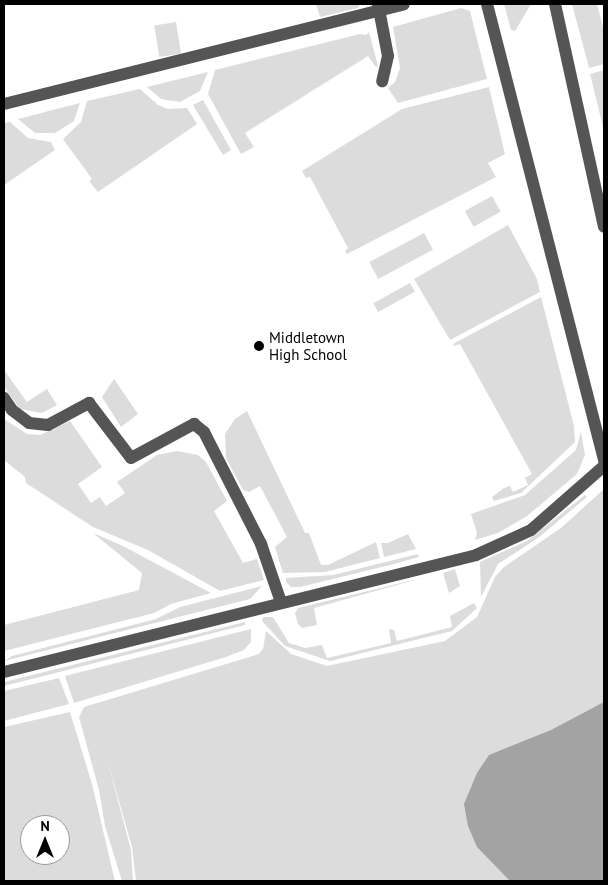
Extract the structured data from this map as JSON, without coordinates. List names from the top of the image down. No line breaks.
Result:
{"places":["Middletown High School"],"north":"top"}
